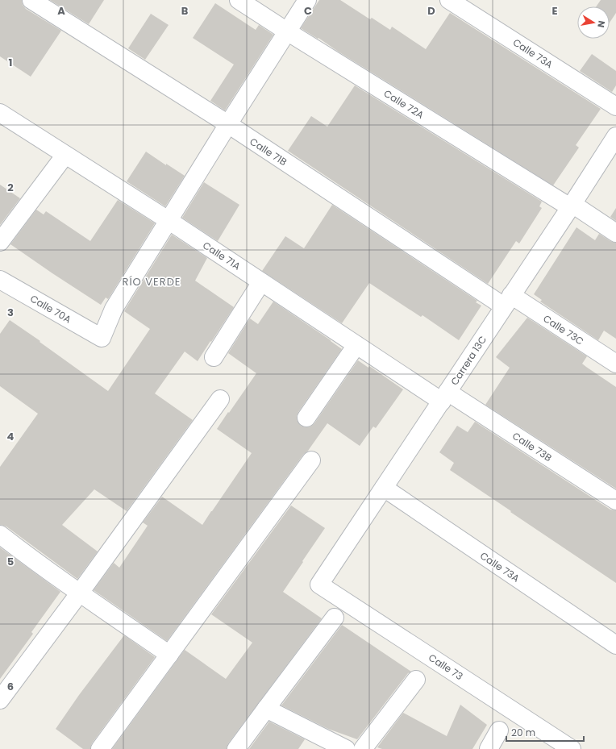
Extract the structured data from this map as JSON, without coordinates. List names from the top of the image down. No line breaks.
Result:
{"streets":{"street":["Calle 73A","Calle 72A","Calle 71B","Calle 71A","Calle 70A","Calle 73C","Carrera 13C","Calle 73B","Calle 73"]},"crossings":[["Calle 73A","Carrera 13C"],["Calle 72A","Carrera 13C"],["Calle 71B","Calle 73C"],["Calle 71B","Carrera 13C"],["Calle 71A","Calle 70A"],["Calle 71A","Carrera 13C"],["Calle 71A","Calle 73B"],["Calle 73C","Carrera 13C"],["Carrera 13C","Calle 73B"],["Carrera 13C","Calle 73"]],"districts":["RÍO VERDE"],"scale_bar":"20 m","north":"right","grid":{"columns":["A","B","C","D","E"],"rows":["1","2","3","4","5","6"]}}
